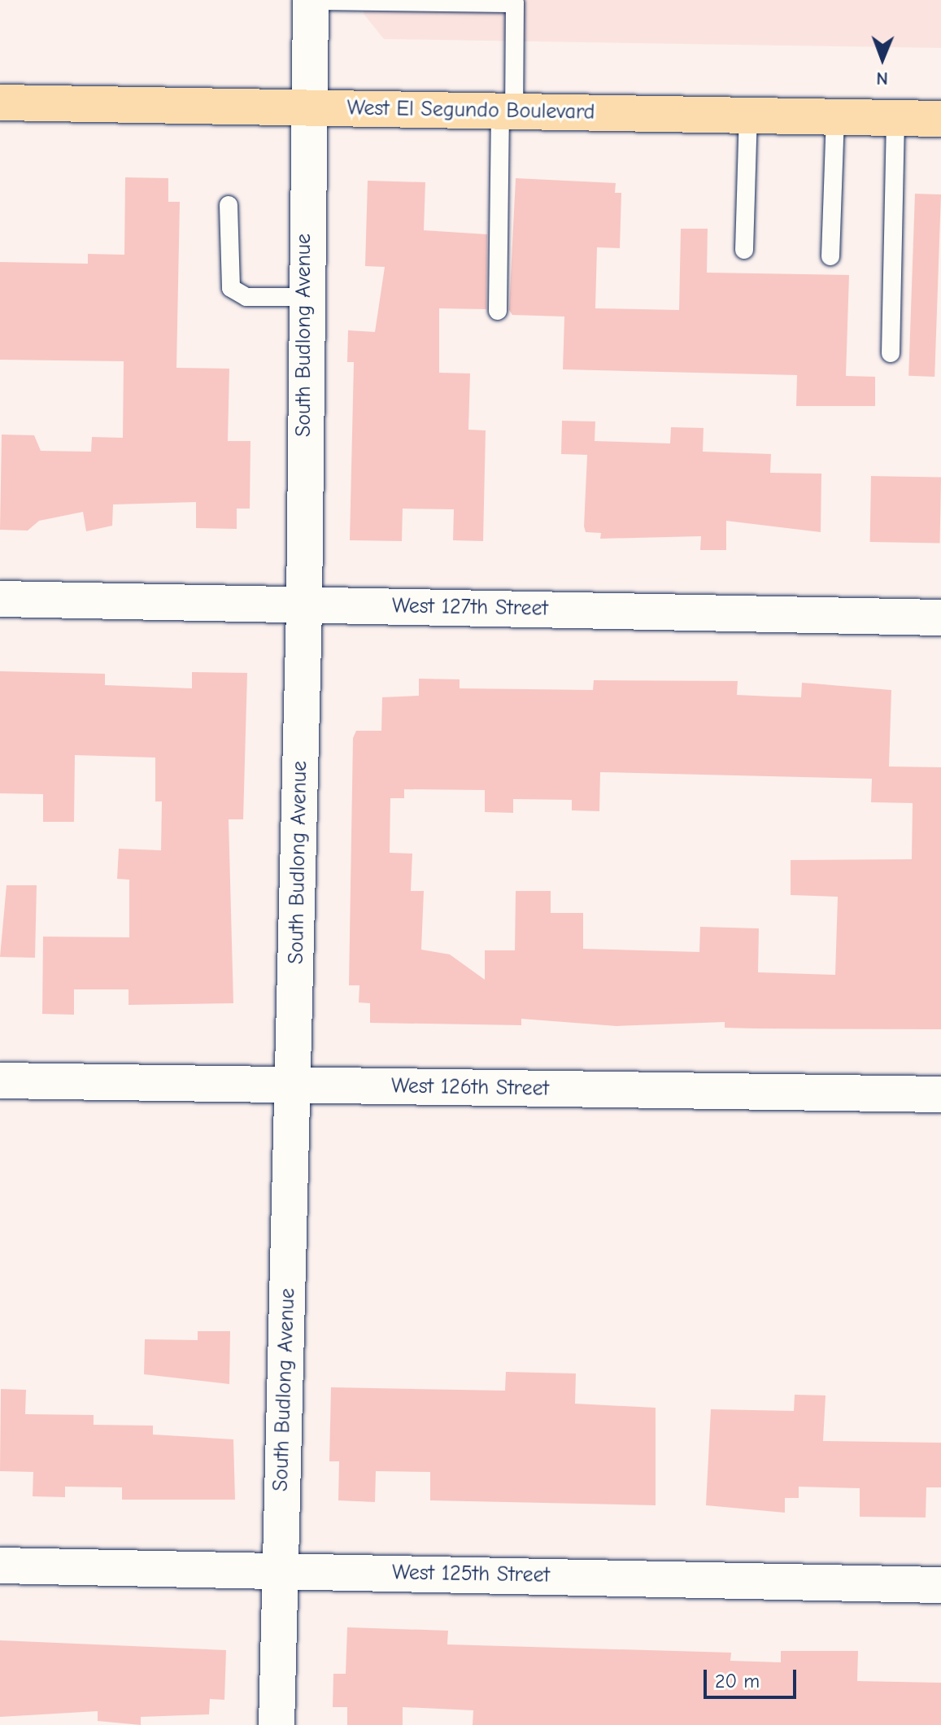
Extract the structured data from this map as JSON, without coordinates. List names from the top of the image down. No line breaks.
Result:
{"streets":{"main road":["West El Segundo Boulevard"],"street":["South Budlong Avenue","West 127th Street","West 126th Street","West 125th Street"]},"crossings":[["West El Segundo Boulevard","South Budlong Avenue"],["South Budlong Avenue","West 127th Street"],["South Budlong Avenue","West 126th Street"],["South Budlong Avenue","West 125th Street"]],"scale_bar":"20 m","north":"bottom"}
